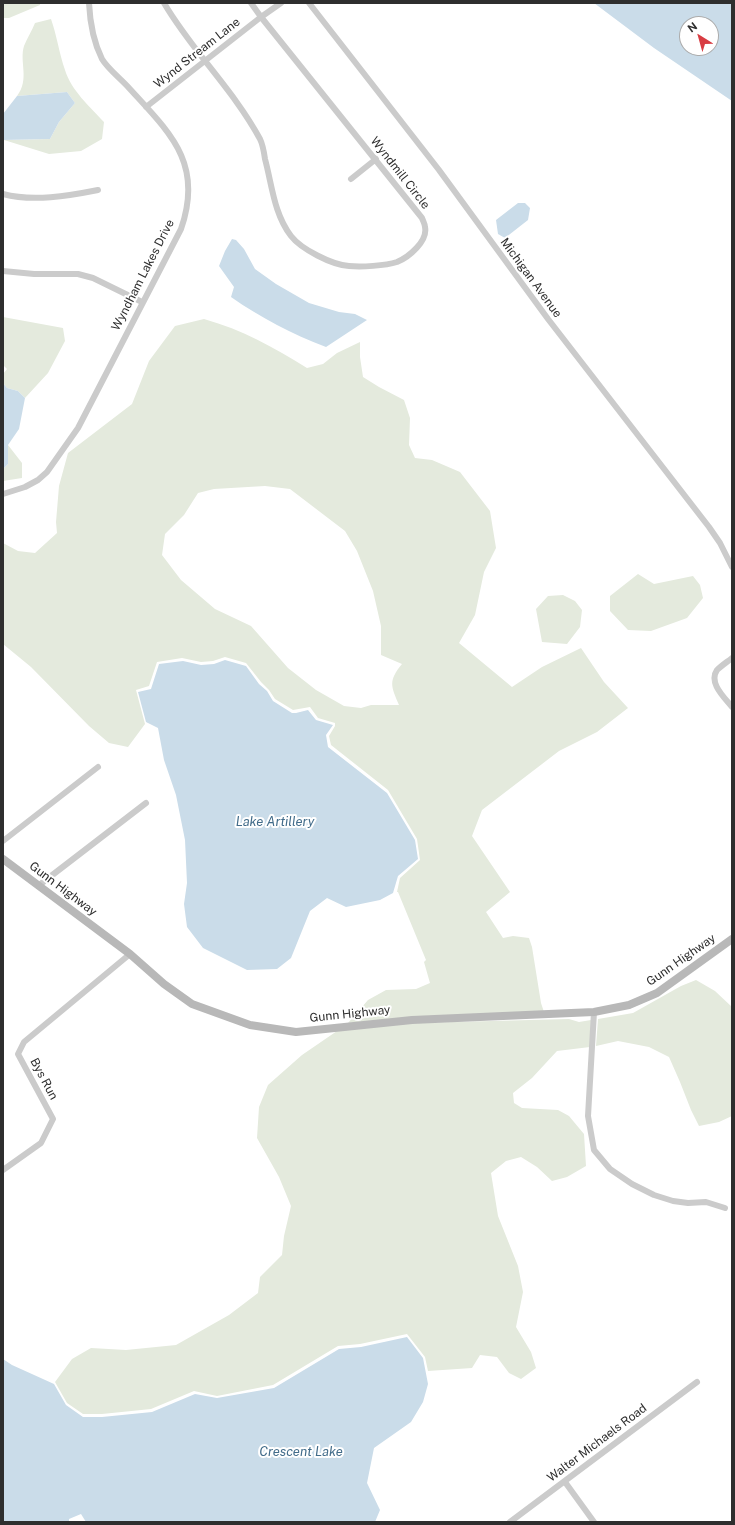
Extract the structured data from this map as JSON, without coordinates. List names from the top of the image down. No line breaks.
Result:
{"streets":{"main road":["Gunn Highway"],"street":["Wynd Stream Lane","Wyndmill Circle","Wyndham Lakes Drive","Michigan Avenue","Bys Run","Walter Michaels Road"]},"crossings":[["Wynd Stream Lane","Wyndmill Circle"],["Wynd Stream Lane","Wyndham Lakes Drive"],["Gunn Highway","Bys Run"]],"water":["Lake Artillery","Crescent Lake"],"north":"top left"}
